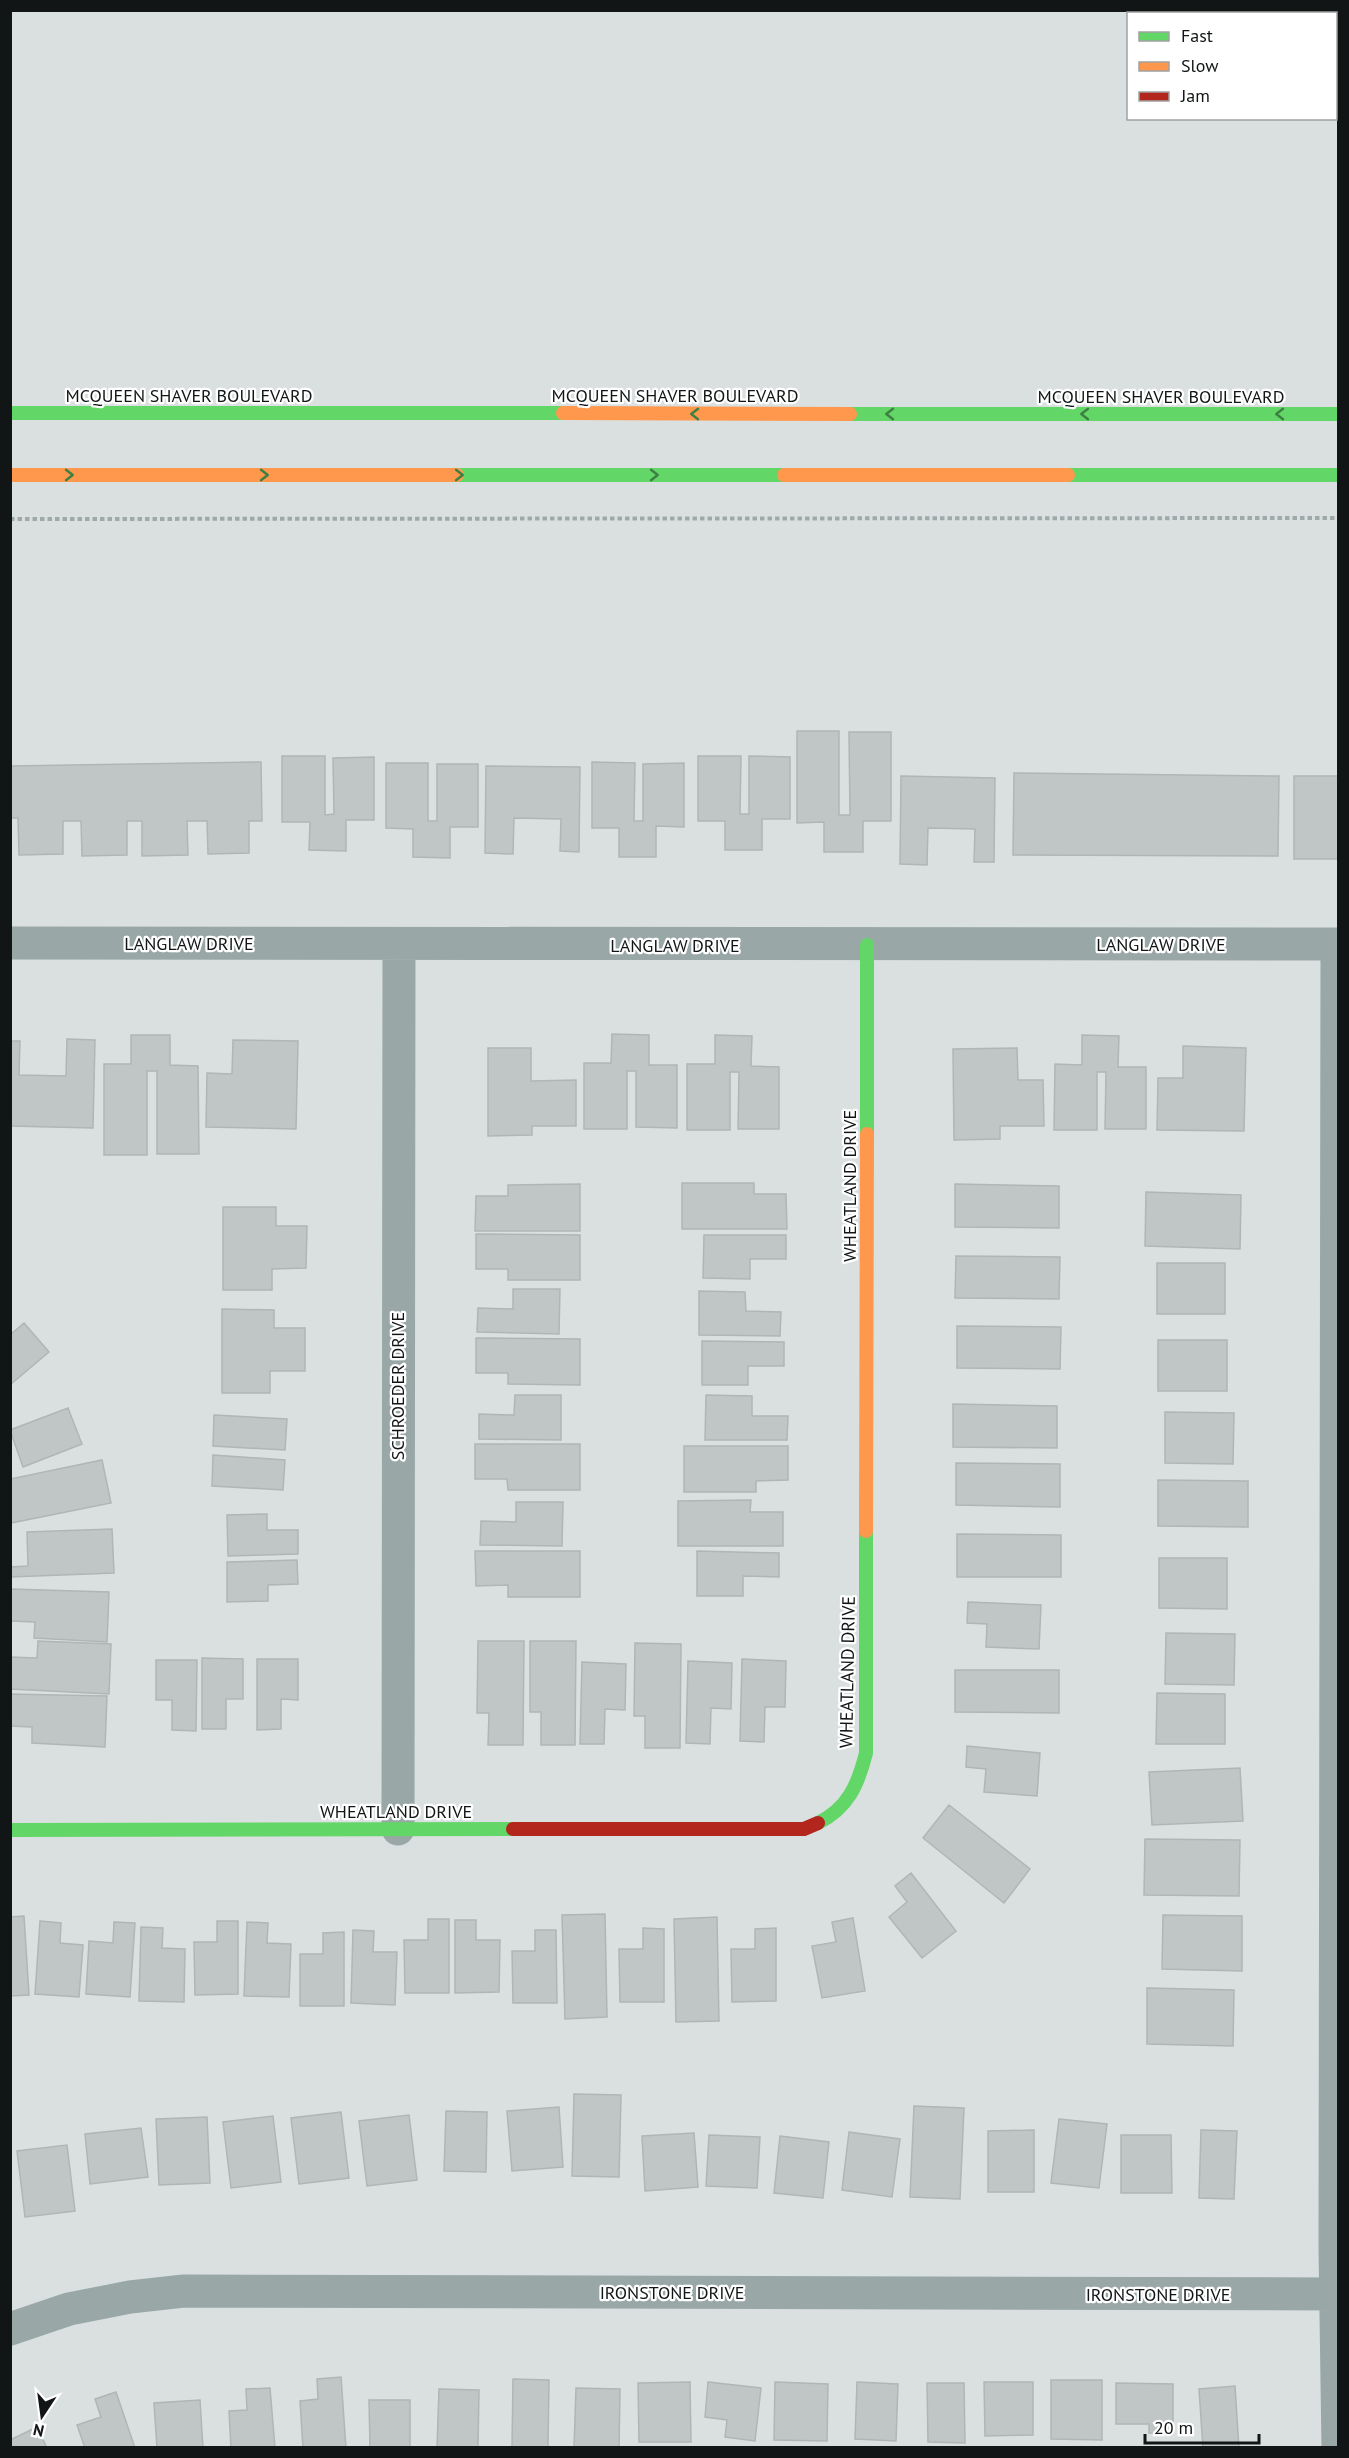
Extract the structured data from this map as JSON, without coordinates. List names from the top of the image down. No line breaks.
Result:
{"streets":{"main road":["MCQUEEN SHAVER BOULEVARD","WHEATLAND DRIVE"],"street":["LANGLAW DRIVE","SCHROEDER DRIVE","IRONSTONE DRIVE"]},"crossings":[["LANGLAW DRIVE","WHEATLAND DRIVE"],["LANGLAW DRIVE","SCHROEDER DRIVE"],["WHEATLAND DRIVE","SCHROEDER DRIVE"]],"legend":["Fast","Slow","Jam"],"scale_bar":"20 m","north":"bottom"}
